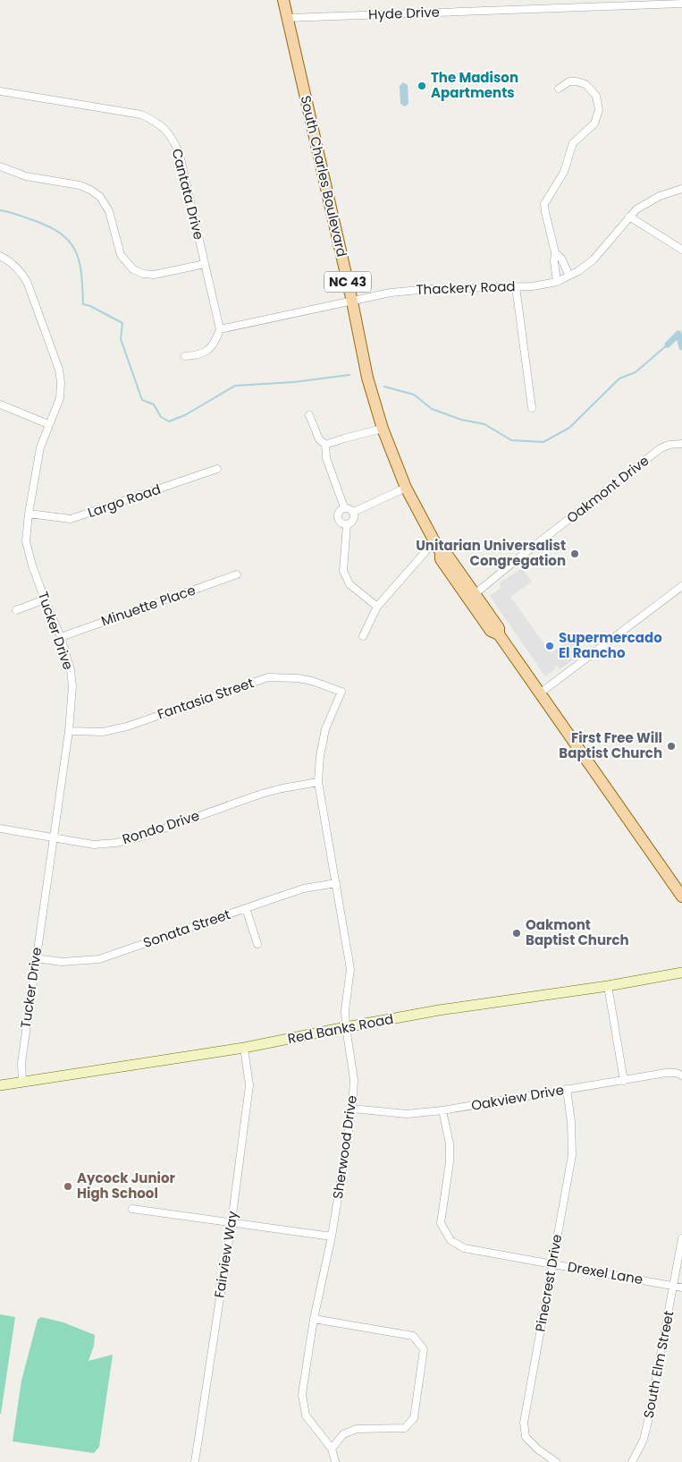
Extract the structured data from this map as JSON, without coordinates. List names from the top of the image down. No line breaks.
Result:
{"streets":{"main road":["South Charles Boulevard","NC 43"],"street":["Hyde Drive","Cantata Drive","Thackery Road","Oakmont Drive","Largo Road","Minuette Place","Tucker Drive","Fantasia Street","Rondo Drive","Sonata Street","Red Banks Road","Oakview Drive","Sherwood Drive","Fairview Way","Drexel Lane","Pinecrest Drive","South Elm Street"]},"crossings":[["Hyde Drive","South Charles Boulevard"],["South Charles Boulevard","Thackery Road"],["South Charles Boulevard","Oakmont Drive"],["Cantata Drive","Thackery Road"],["Largo Road","Tucker Drive"],["Minuette Place","Tucker Drive"],["Tucker Drive","Fantasia Street"],["Tucker Drive","Rondo Drive"],["Tucker Drive","Sonata Street"],["Tucker Drive","Red Banks Road"],["Fantasia Street","Sherwood Drive"],["Rondo Drive","Sherwood Drive"],["Sonata Street","Sherwood Drive"],["Red Banks Road","Sherwood Drive"],["Red Banks Road","Fairview Way"],["Oakview Drive","Sherwood Drive"],["Oakview Drive","Drexel Lane"],["Oakview Drive","Pinecrest Drive"],["Drexel Lane","Pinecrest Drive"],["Drexel Lane","South Elm Street"]],"places":["The Madison Apartments","Unitarian Universalist Congregation","Supermercado El Rancho","First Free Will Baptist Church","Oakmont Baptist Church","Aycock Junior High School"]}
